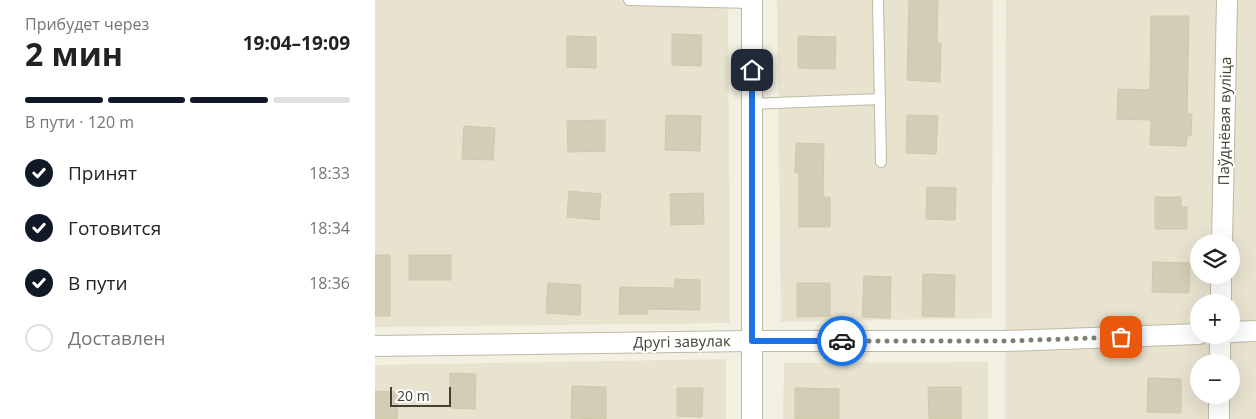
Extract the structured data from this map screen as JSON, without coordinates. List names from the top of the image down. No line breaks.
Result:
{"streets":{"street":["Паўднёвая вуліца","Другі завулак"]},"scale_bar":"20 m","page":{"heading":["2 мин","Прибудет через","19:04–19:09"],"bar":"В пути · 120 m","list":[["Принят","18:33"],["Готовится","18:34"],["В пути","18:36"],"Доставлен"],"map_buttons":["+","−"],"scale":"20 m"}}
